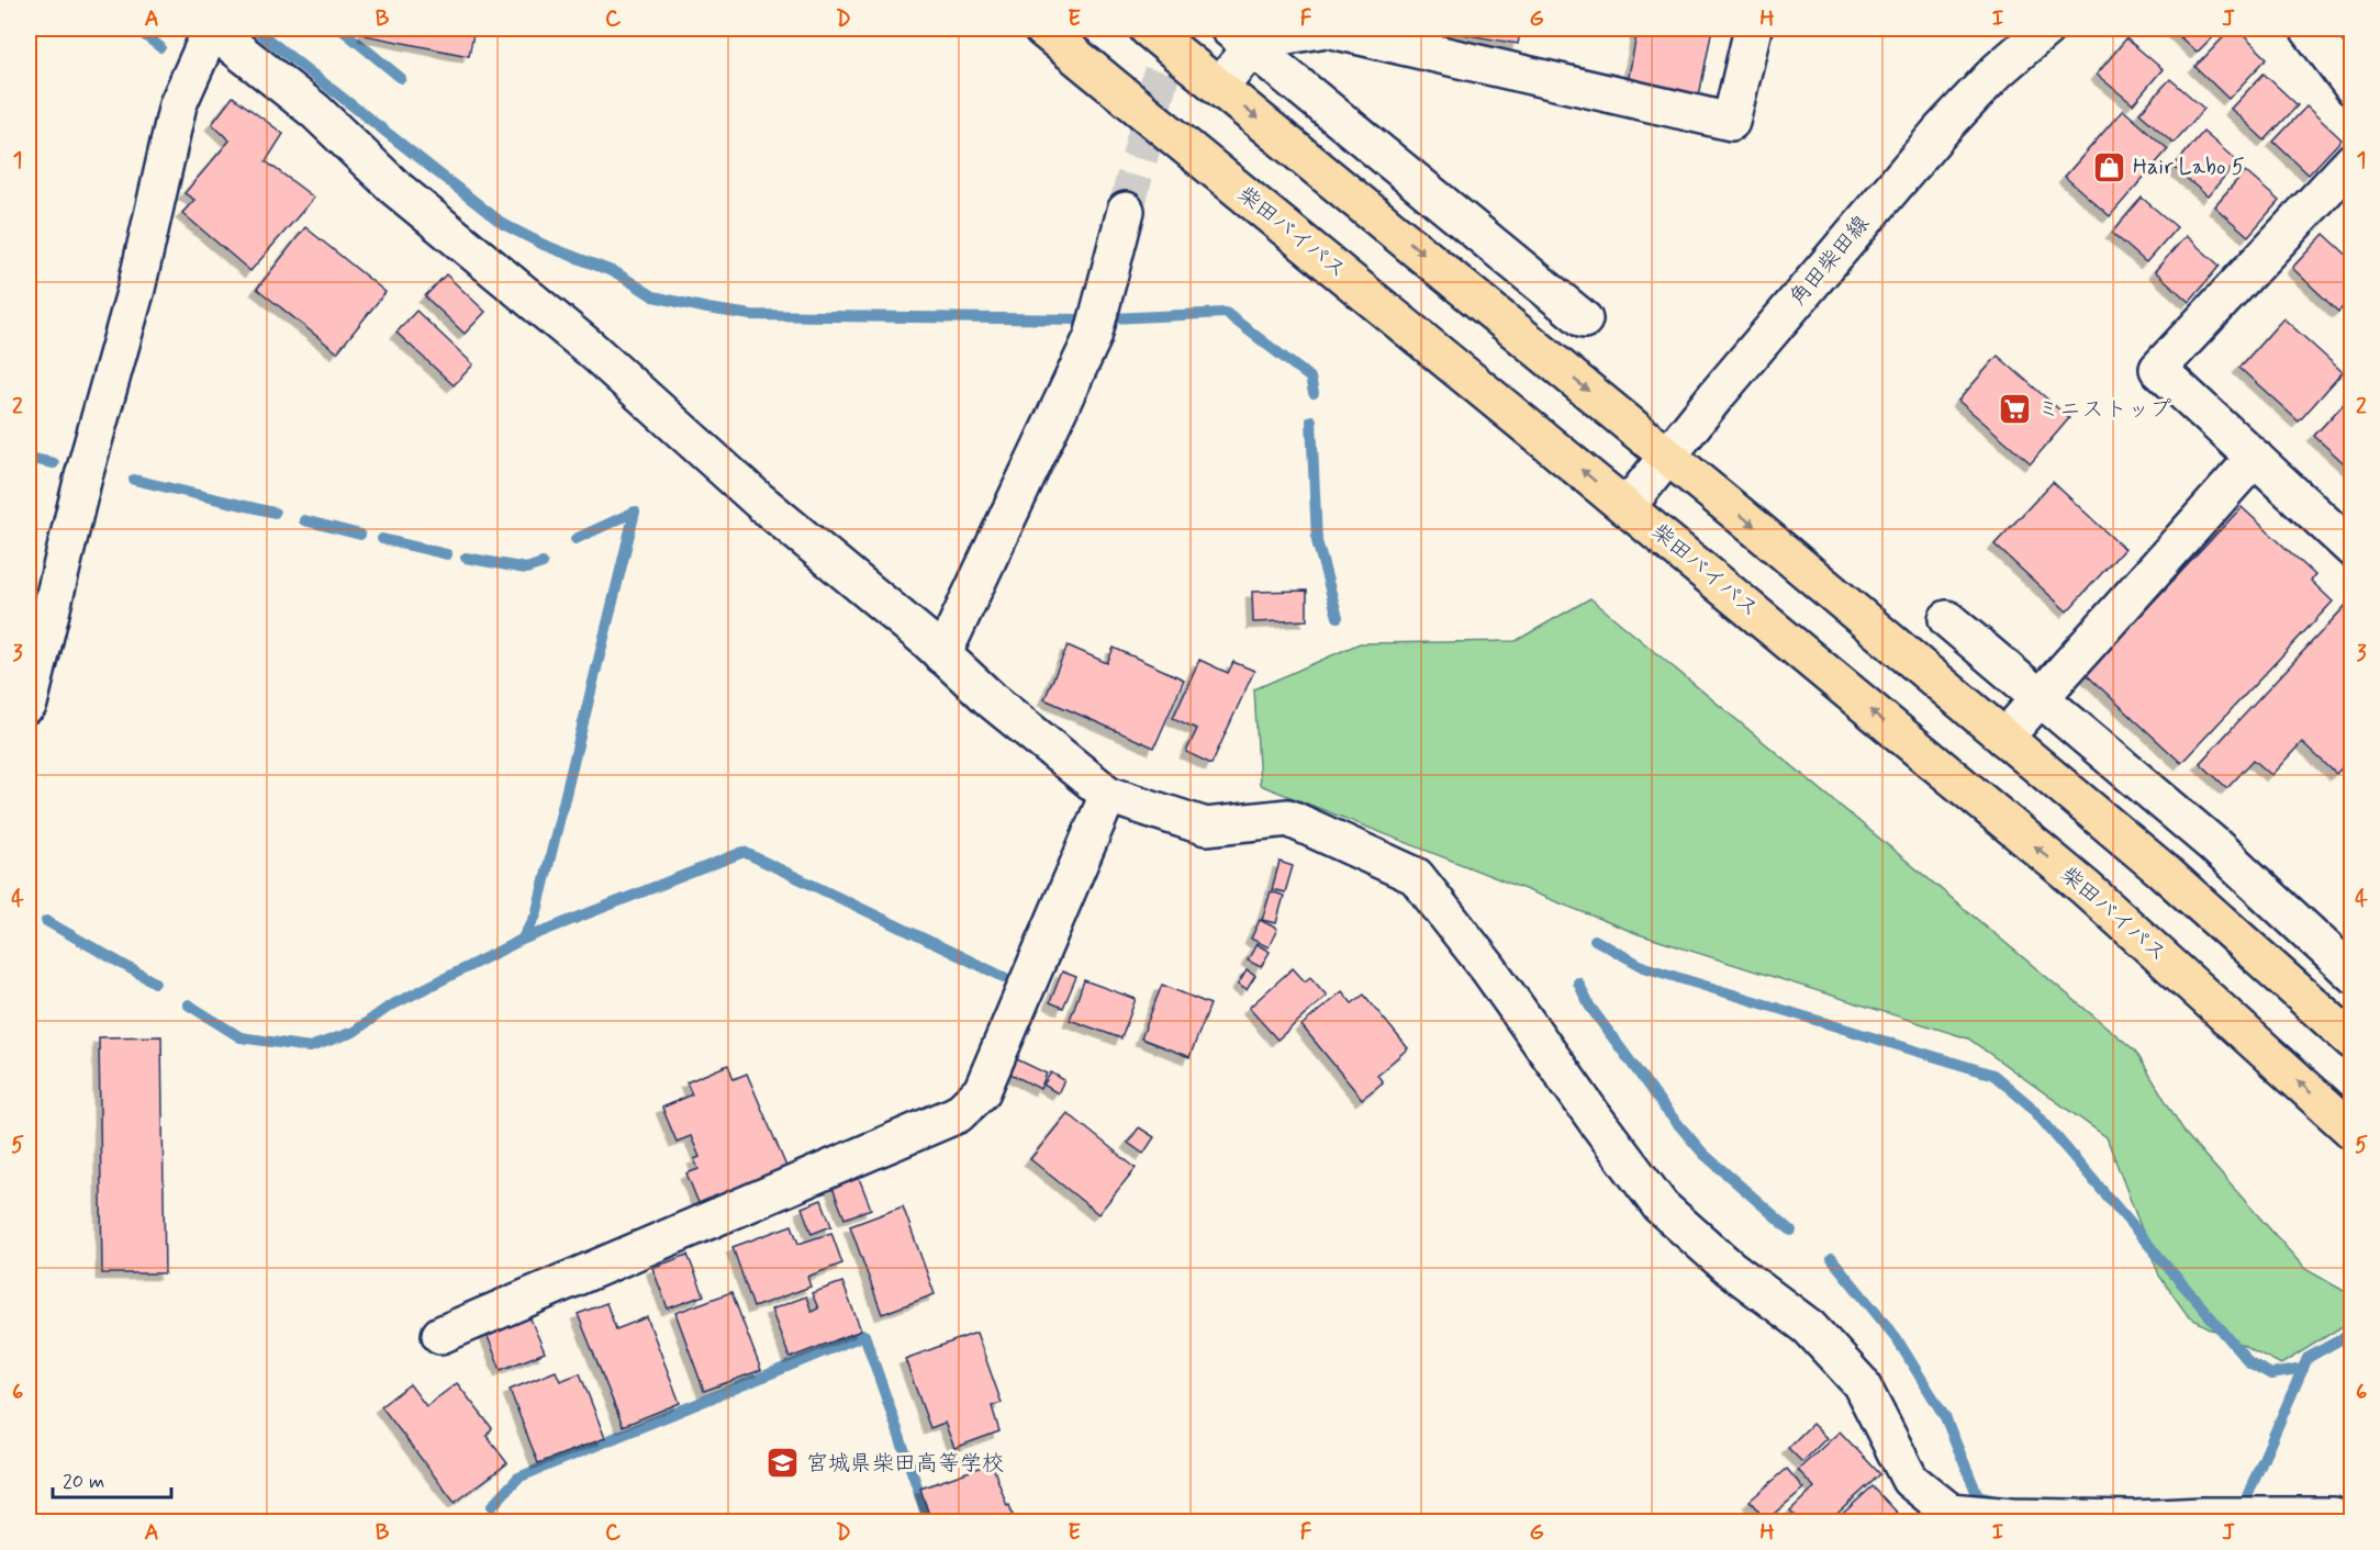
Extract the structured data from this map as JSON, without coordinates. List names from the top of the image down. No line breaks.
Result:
{"streets":{"highway":["柴田バイパス"],"street":["角田柴田線"]},"crossings":[["柴田バイパス","角田柴田線"]],"places":{"shop":["Hair Labo 5"],"supermarket":["ミニストップ"],"school or university":["宮城県柴田高等学校"]},"scale_bar":"20 m","grid":{"columns":["A","B","C","D","E","F","G","H","I","J"],"rows":["1","2","3","4","5","6"]}}
